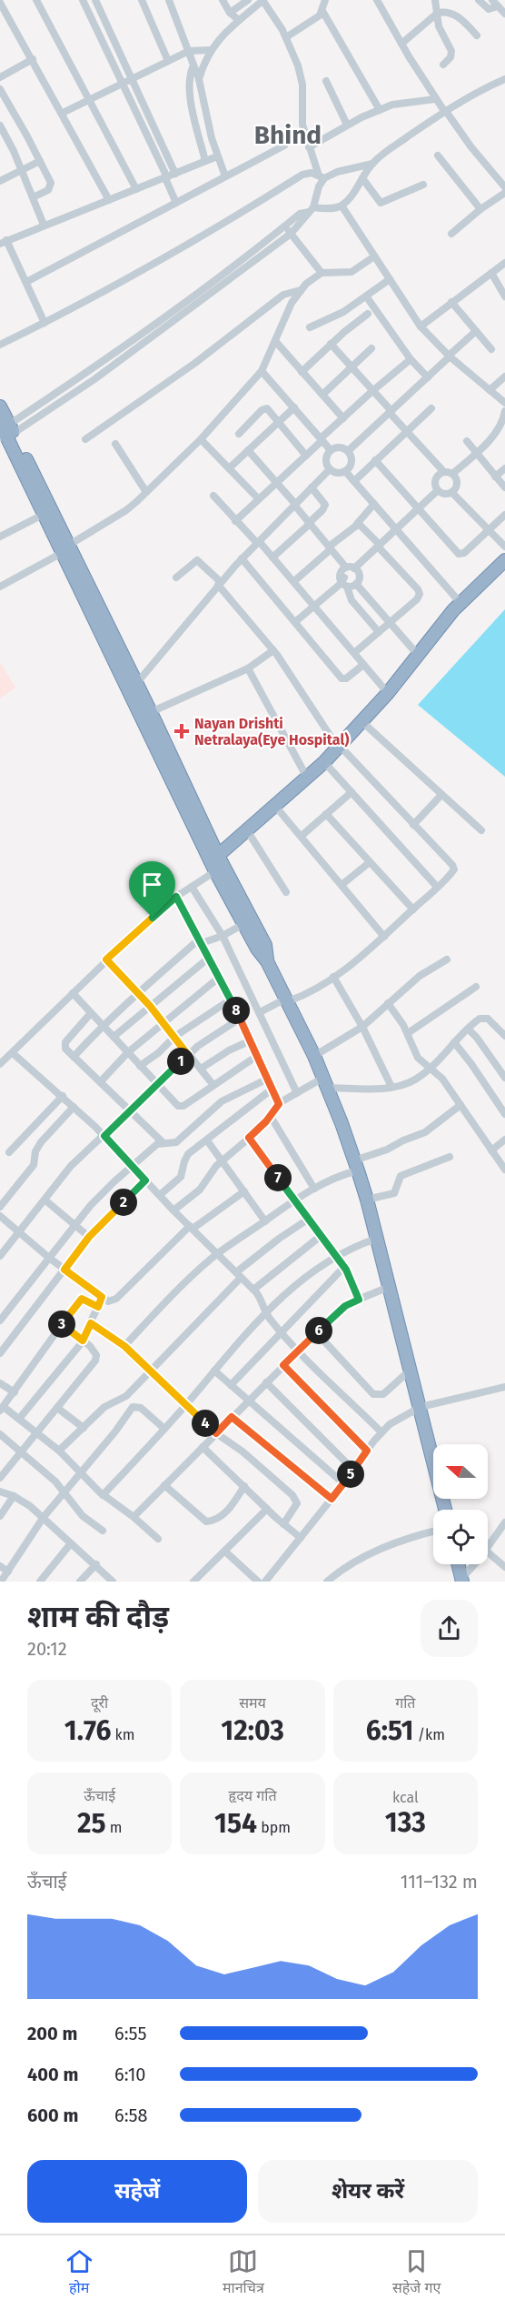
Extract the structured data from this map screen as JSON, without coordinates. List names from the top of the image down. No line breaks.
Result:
{"districts":["Bhind"],"places":{"health":["Nayan Drishti Netralaya(Eye Hospital)"]},"north":"left","page":{"pins":["8","1","7","2","3","6","4","5"],"heading":["शाम की दौड़","20:12"],"stats":[["दूरी","1.76 km"],["समय","12:03"],["गति","6:51 /km"],["ऊँचाई","25 m"],["हृदय गति","154 bpm"],["kcal","133"]],"chart":["ऊँचाई","111–132 m"],"list":[{"name":"200 m","note":"6:55"},{"name":"400 m","note":"6:10"},{"name":"600 m","note":"6:58"}],"buttons":["सहेजें","शेयर करें"],"tabs":["होम","मानचित्र","सहेजे गए"]}}
